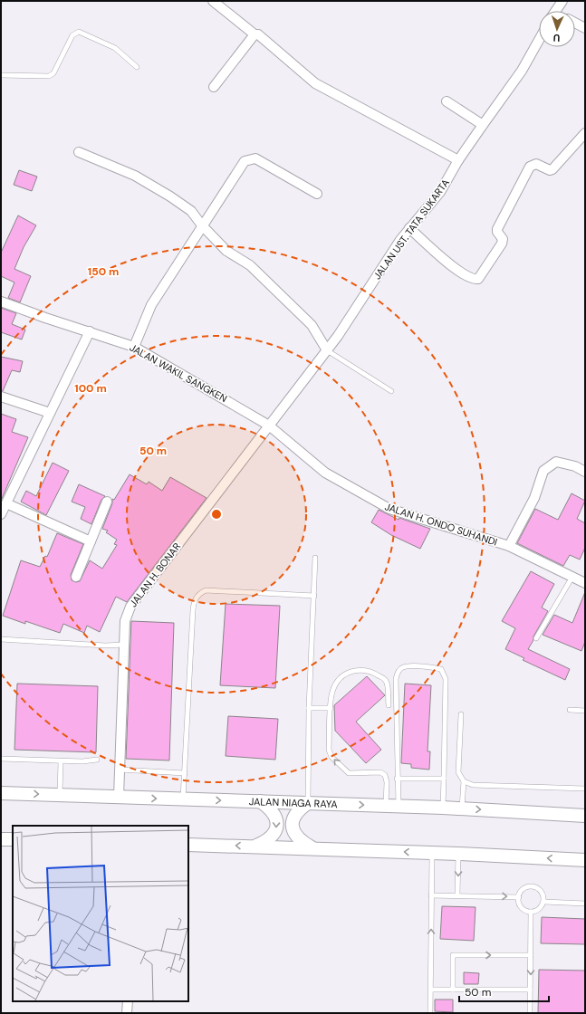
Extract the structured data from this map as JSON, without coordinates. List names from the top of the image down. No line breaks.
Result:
{"streets":{"main road":["JALAN NIAGA RAYA"],"street":["JALAN UST. TATA SUKARTA","JALAN WAKIL SANGKEN","JALAN H. ONDO SUHANDI","JALAN H. BONAR"]},"crossings":[["JALAN UST. TATA SUKARTA","JALAN WAKIL SANGKEN"],["JALAN UST. TATA SUKARTA","JALAN H. ONDO SUHANDI"],["JALAN UST. TATA SUKARTA","JALAN H. BONAR"],["JALAN WAKIL SANGKEN","JALAN H. ONDO SUHANDI"],["JALAN WAKIL SANGKEN","JALAN H. BONAR"],["JALAN H. ONDO SUHANDI","JALAN H. BONAR"],["JALAN H. BONAR","JALAN NIAGA RAYA"]],"scale_bar":"50 m","north":"bottom","rings":["150 m","100 m","50 m"]}
